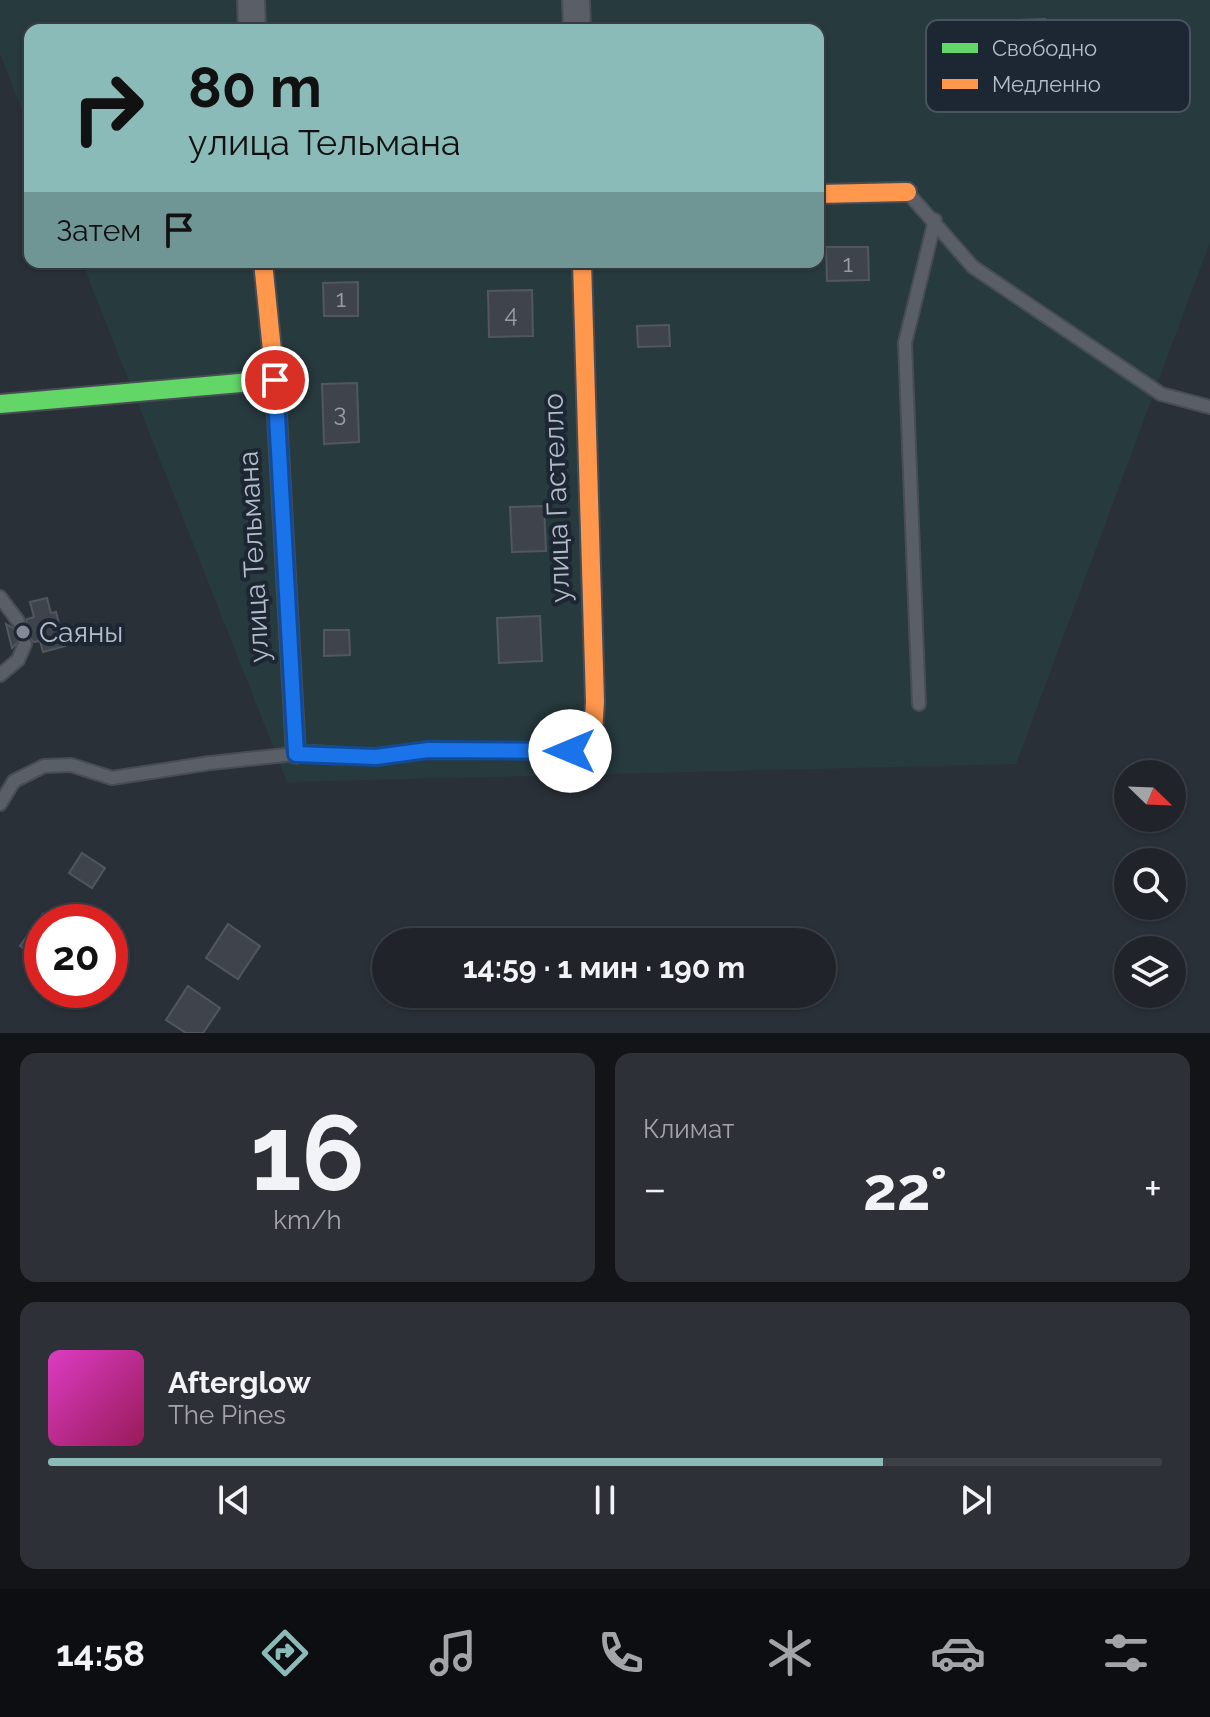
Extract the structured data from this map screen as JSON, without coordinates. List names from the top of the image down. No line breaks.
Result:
{"streets":{"street":["улица Гастелло","улица Тельмана"]},"places":["Саяны"],"house_numbers":["1","1","4","3"],"legend":["Свободно","Медленно"],"north":"bottom right","page":{"turn":["80 m","улица Тельмана"],"then":"Затем","limit":"20","trip":"14:59 · 1 мин · 190 m","tile":[["16","km/h"],"Климат"],"heat":["−","22°","+"],"song":["Afterglow","The Pines"],"tabs":"14:58"}}
